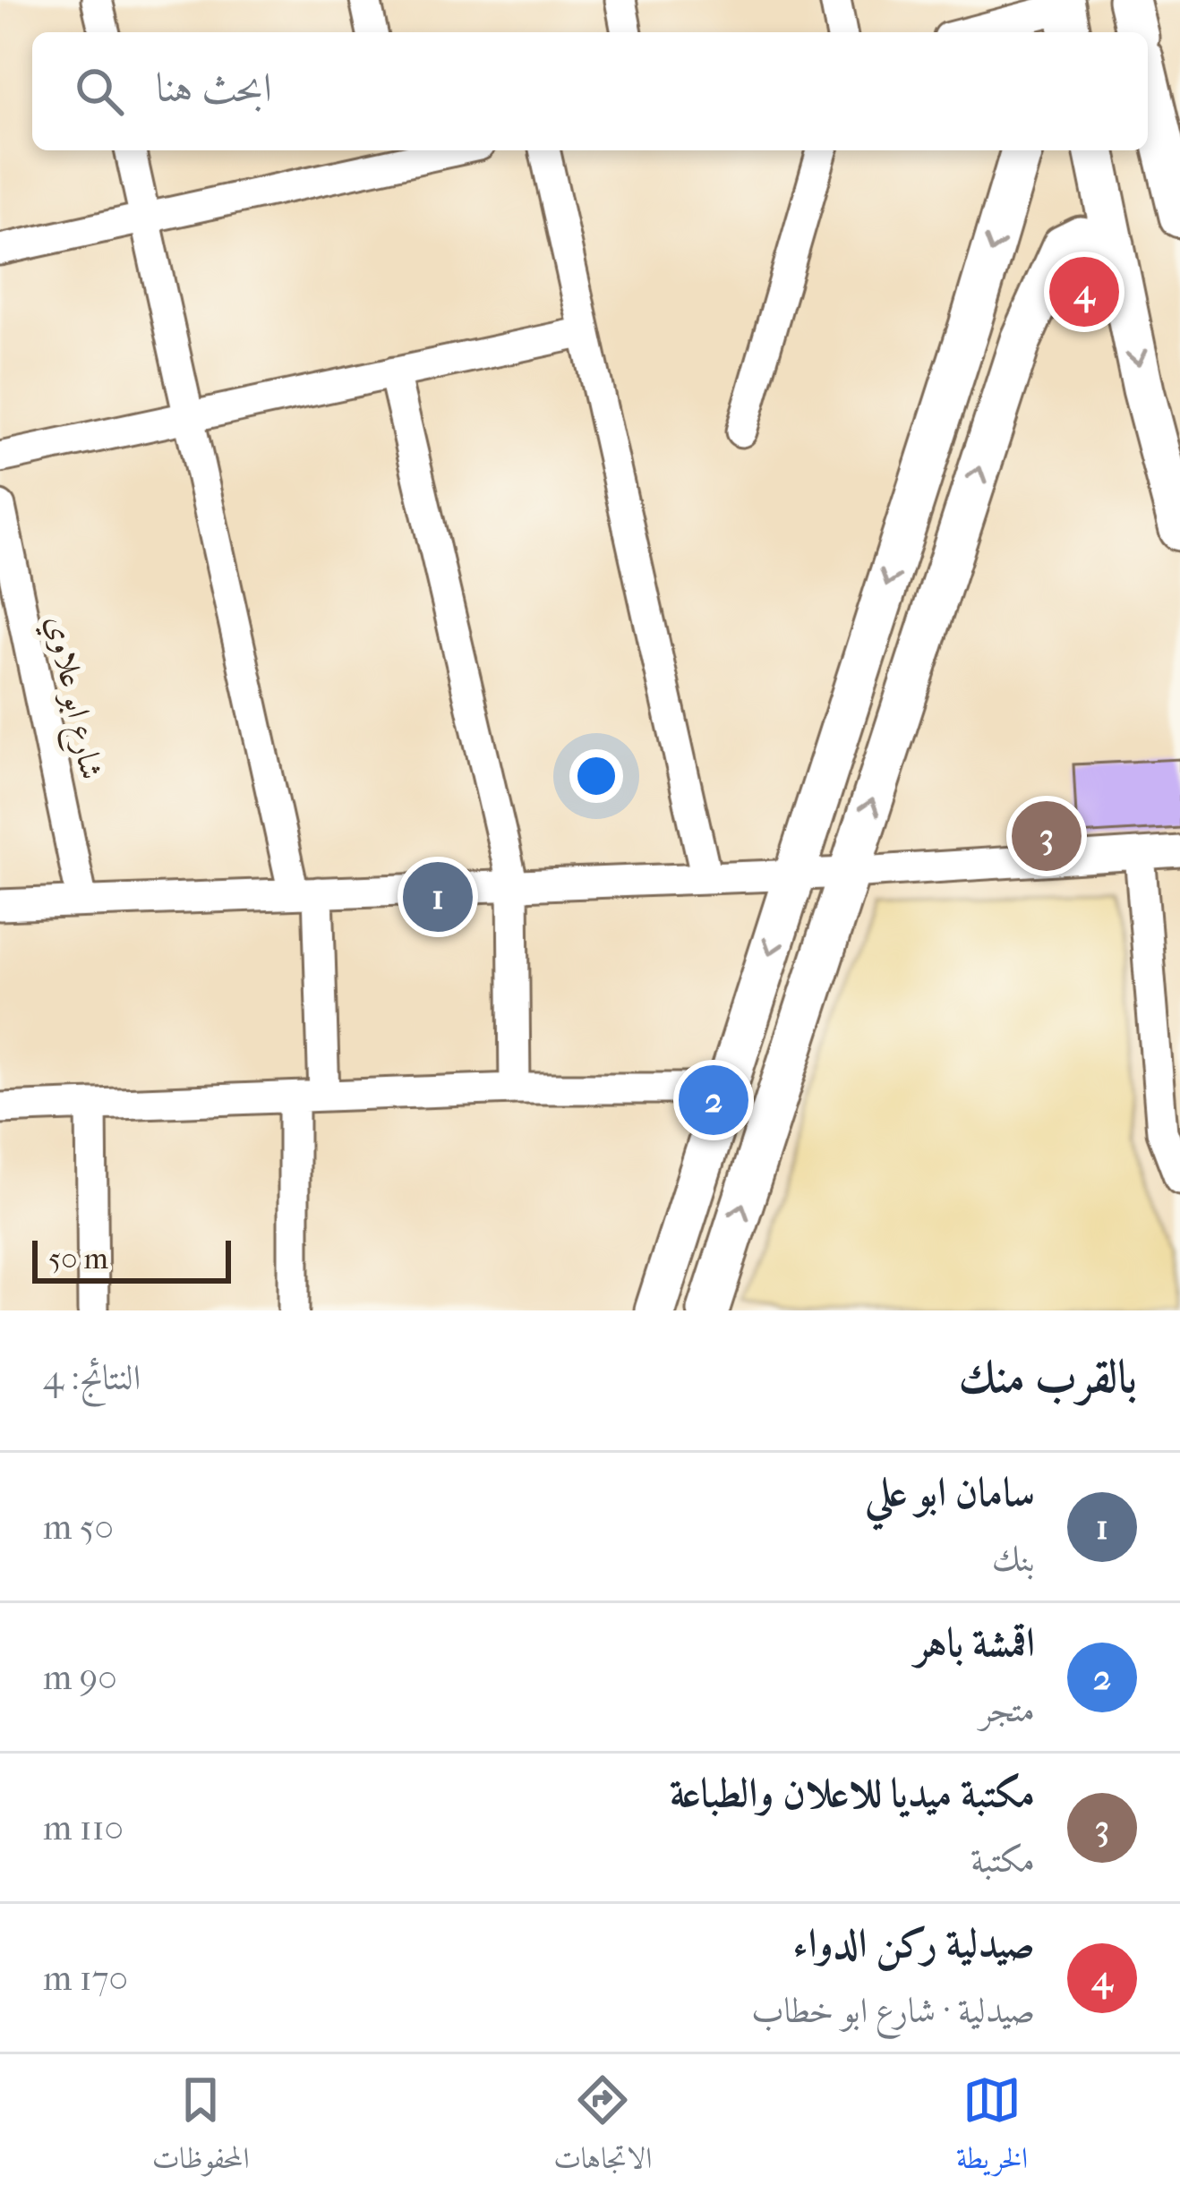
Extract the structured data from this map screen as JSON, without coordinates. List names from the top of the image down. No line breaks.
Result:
{"streets":{"street":["شارع ابو علاوي"]},"scale_bar":"50 m","page":{"search":"ابحث هنا","pins":["4","3","1","2"],"scale":"50 m","heading":["بالقرب منك","النتائج: 4"],"list":[{"mark":"1","name":"سامان ابو علي","note":"بنك","value":"50 m"},{"mark":"2","name":"اقمشة باهر","note":"متجر","value":"90 m"},{"mark":"3","name":"مكتبة ميديا للاعلان والطباعة","note":"مكتبة","value":"110 m"},{"mark":"4","name":"صيدلية ركن الدواء","note":"صيدلية · شارع ابو خطاب","value":"170 m"}],"nav":["الخريطة","الاتجاهات","المحفوظات"]}}
